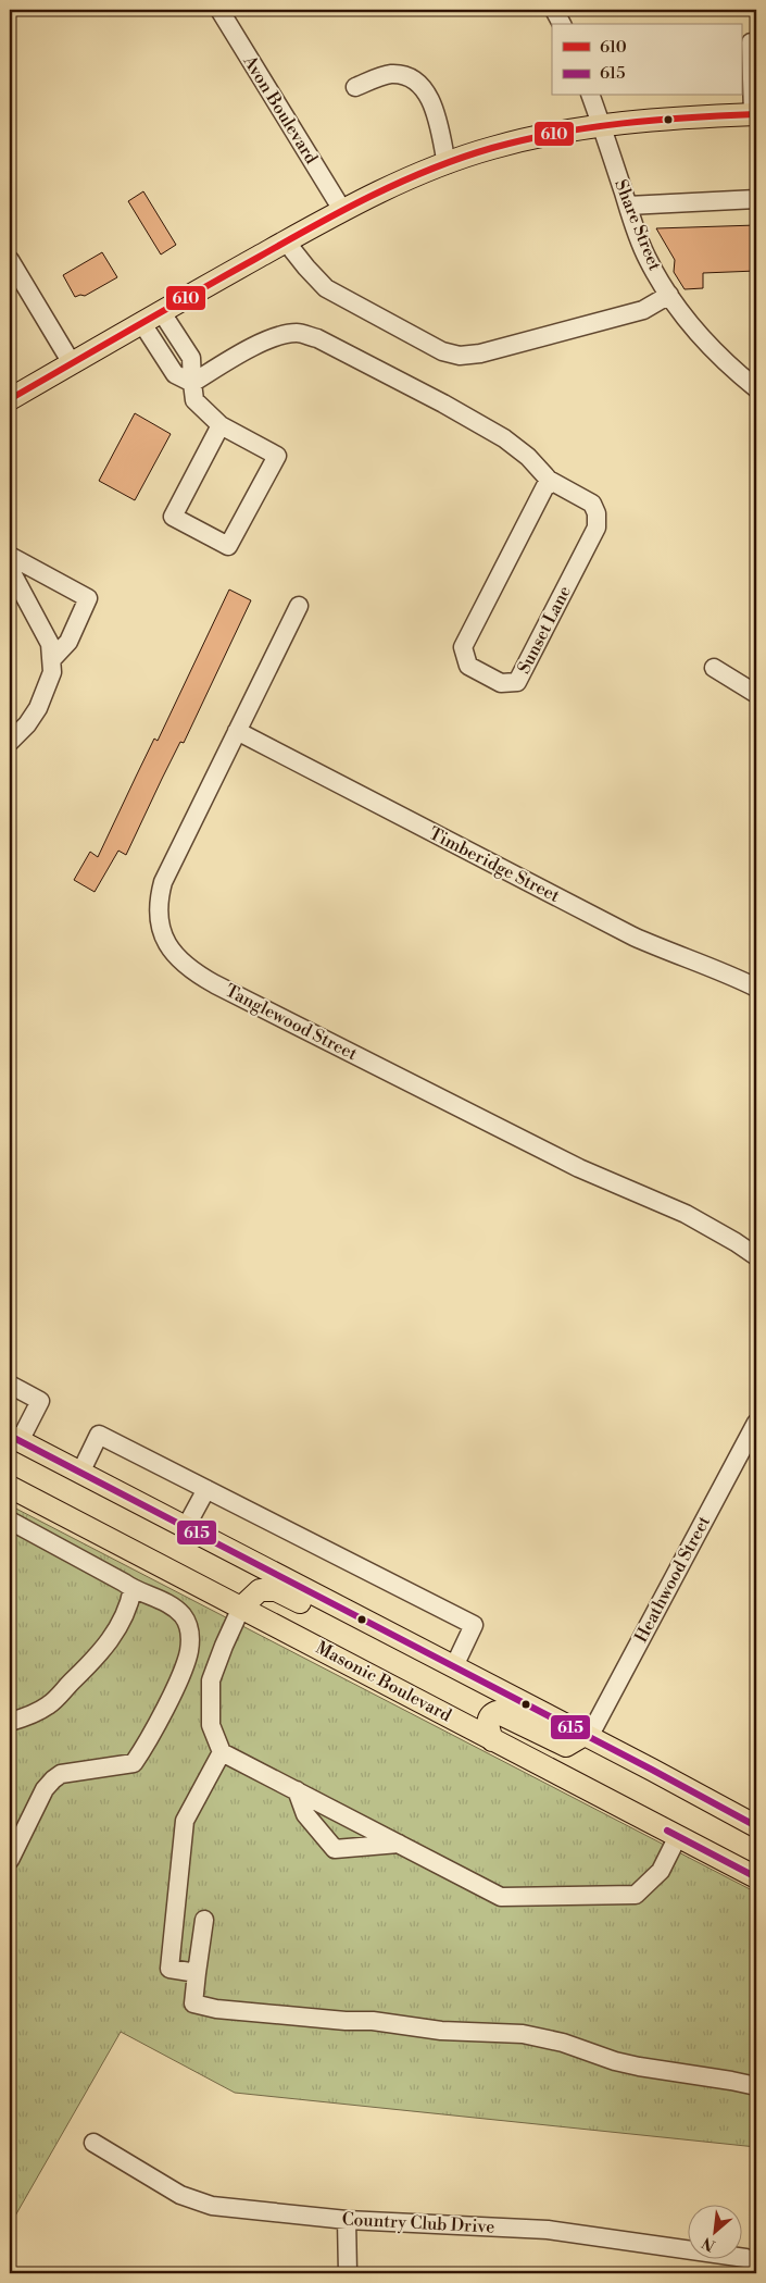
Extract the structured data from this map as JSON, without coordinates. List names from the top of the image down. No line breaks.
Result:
{"streets":{"main road":["Masonic Boulevard"],"street":["Avon Boulevard","Share Street","Sunset Lane","Timberidge Street","Tanglewood Street","Heathwood Street","Country Club Drive"]},"crossings":[["Timberidge Street","Tanglewood Street"]],"lines":["transit line 610","transit line 615"],"legend":["610","615"],"north":"bottom left"}
